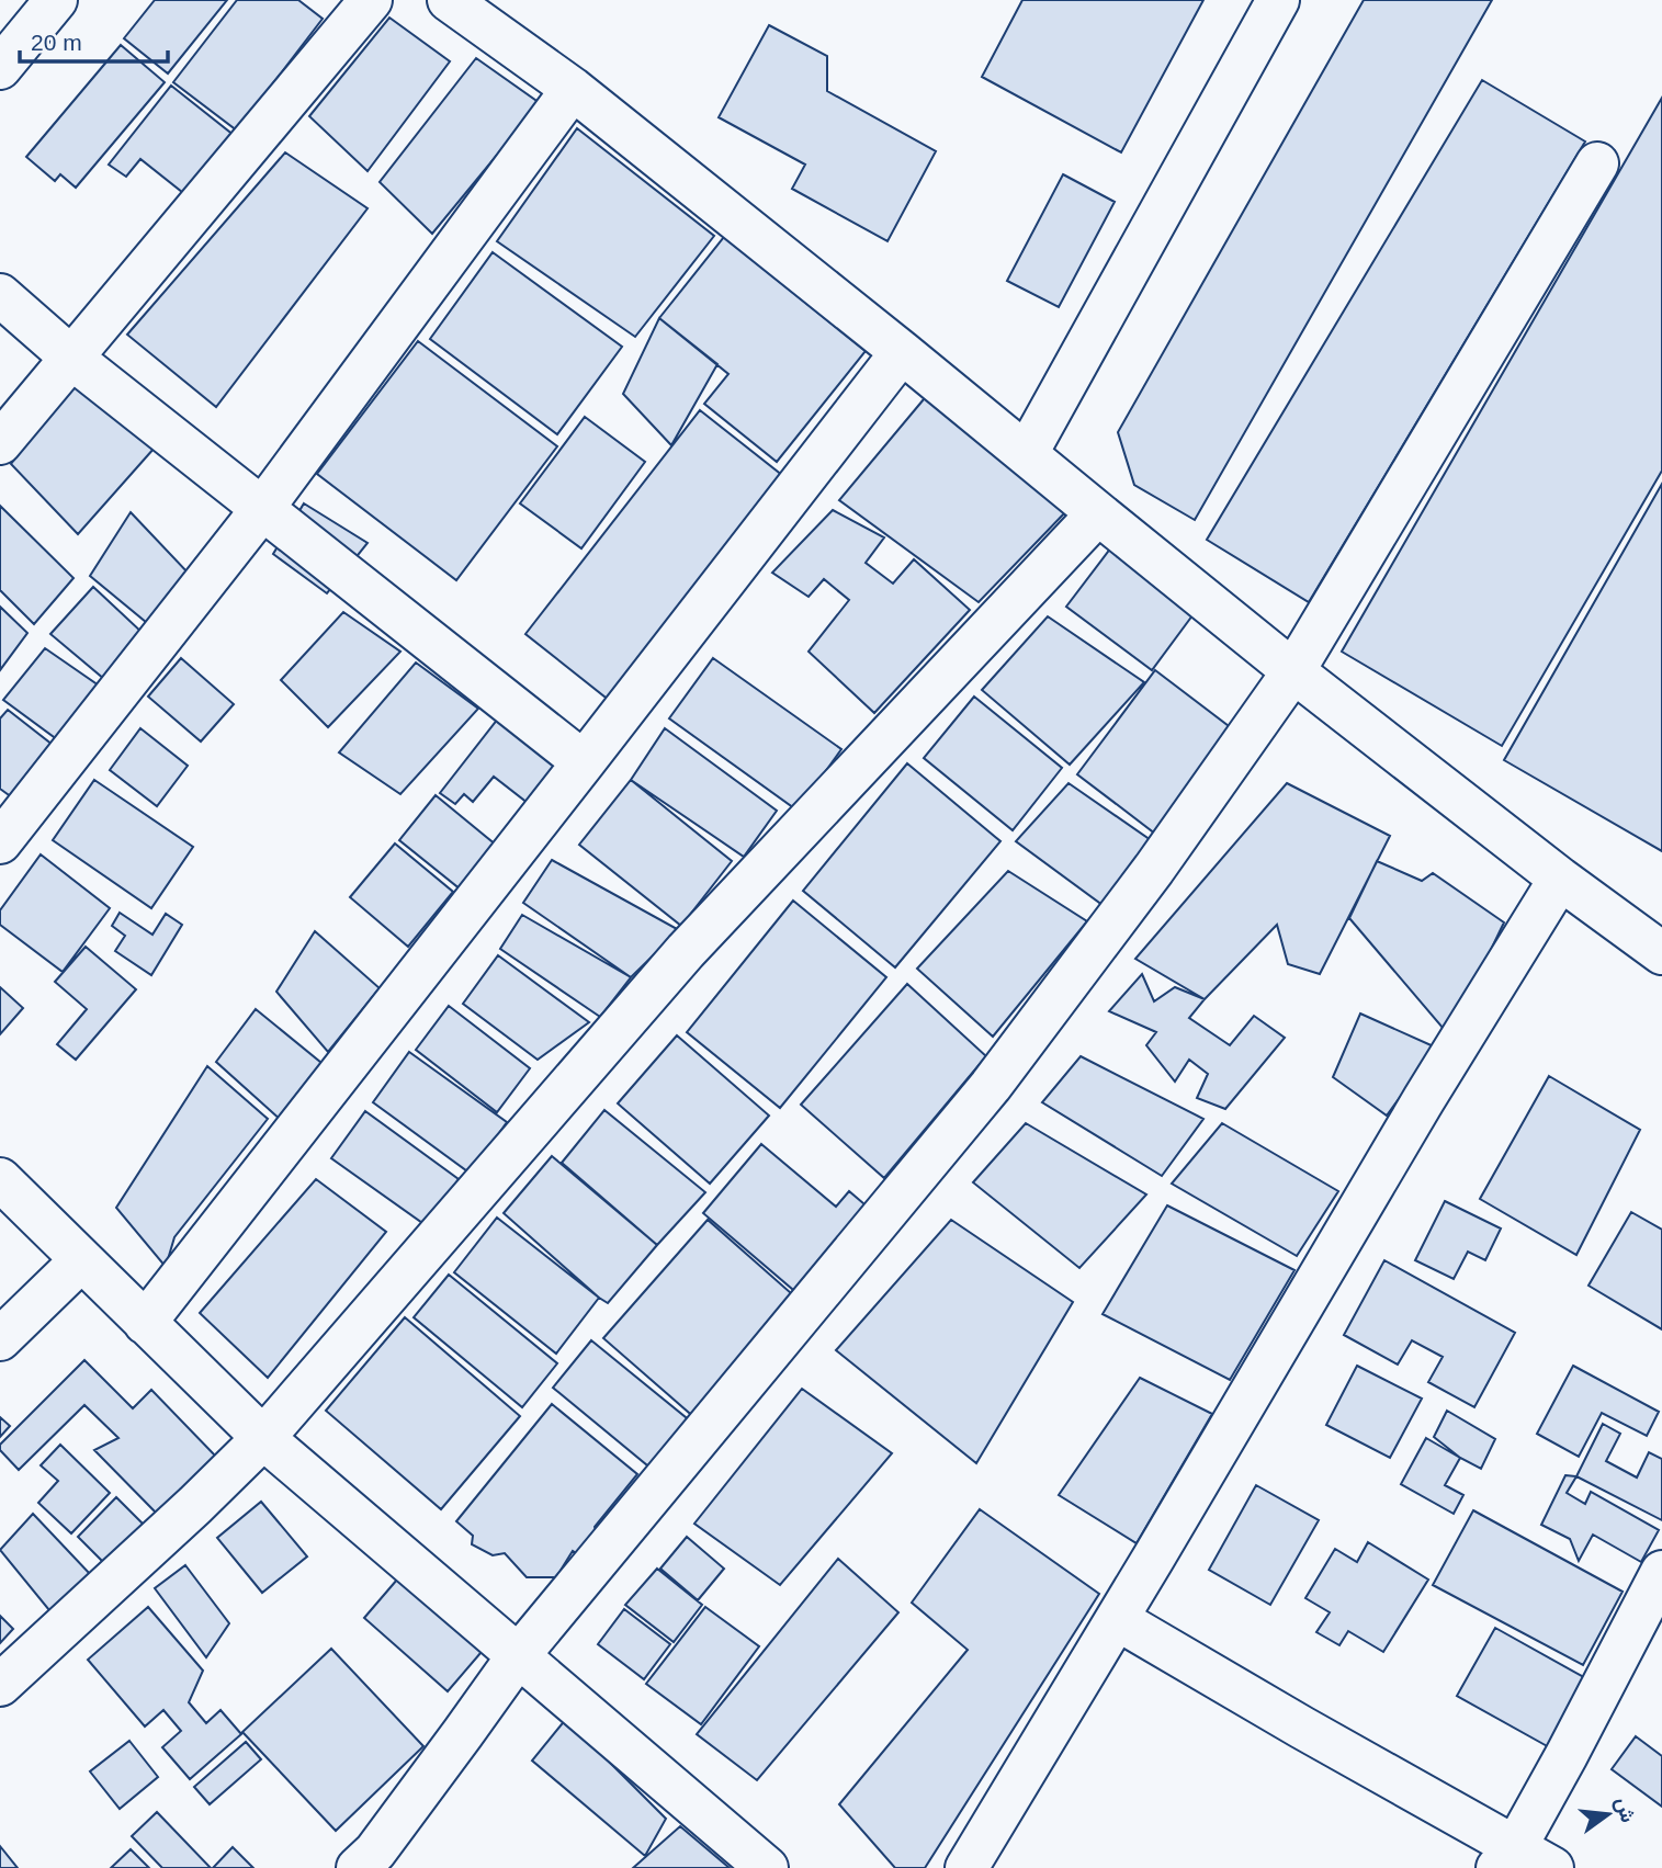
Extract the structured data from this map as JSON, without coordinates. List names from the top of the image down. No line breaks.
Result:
{"scale_bar":"20 m","north":"right"}
